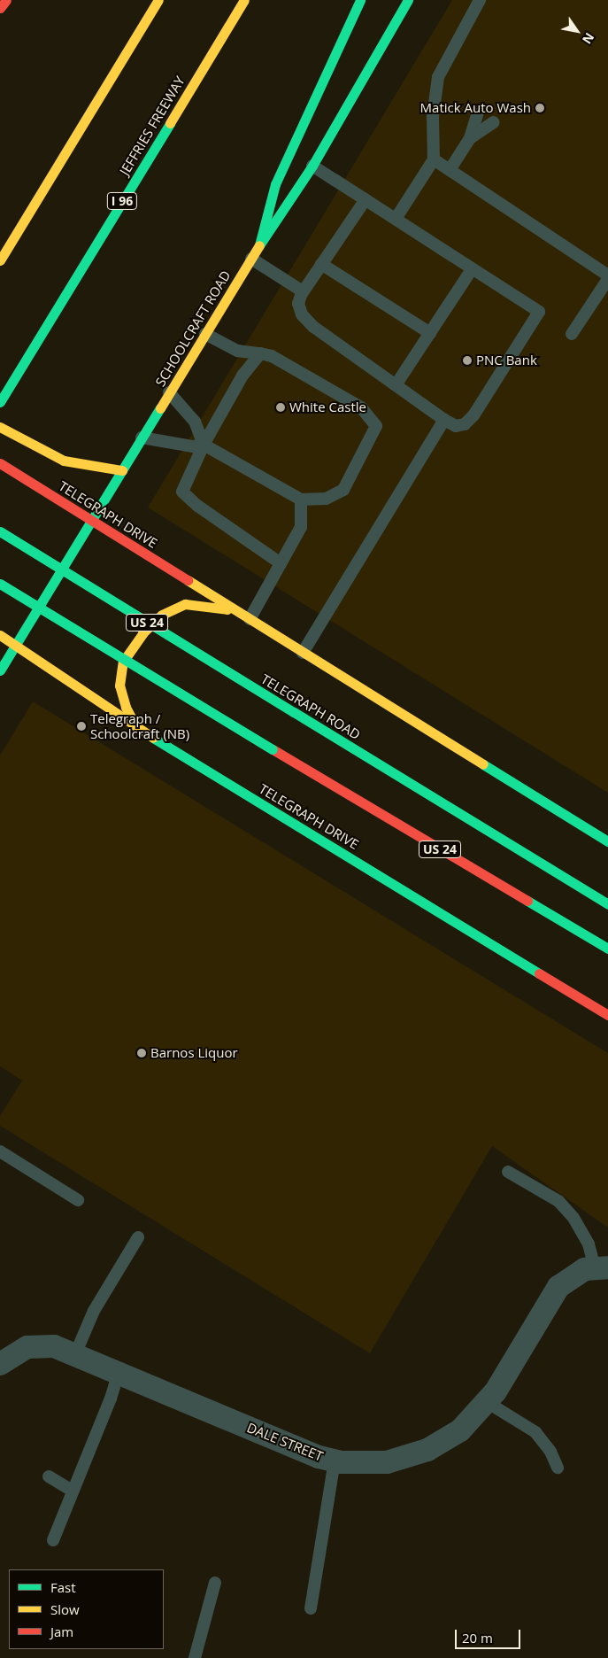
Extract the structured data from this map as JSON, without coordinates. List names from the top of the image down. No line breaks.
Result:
{"streets":{"main road":["JEFFRIES FREEWAY","I 96","SCHOOLCRAFT ROAD","TELEGRAPH DRIVE","US 24","TELEGRAPH ROAD"],"street":["DALE STREET"]},"crossings":[["SCHOOLCRAFT ROAD","TELEGRAPH DRIVE"]],"places":["Matick Auto Wash","PNC Bank","White Castle","Telegraph / Schoolcraft (NB)","Barnos Liquor"],"legend":["Fast","Slow","Jam"],"scale_bar":"20 m","north":"bottom right"}
